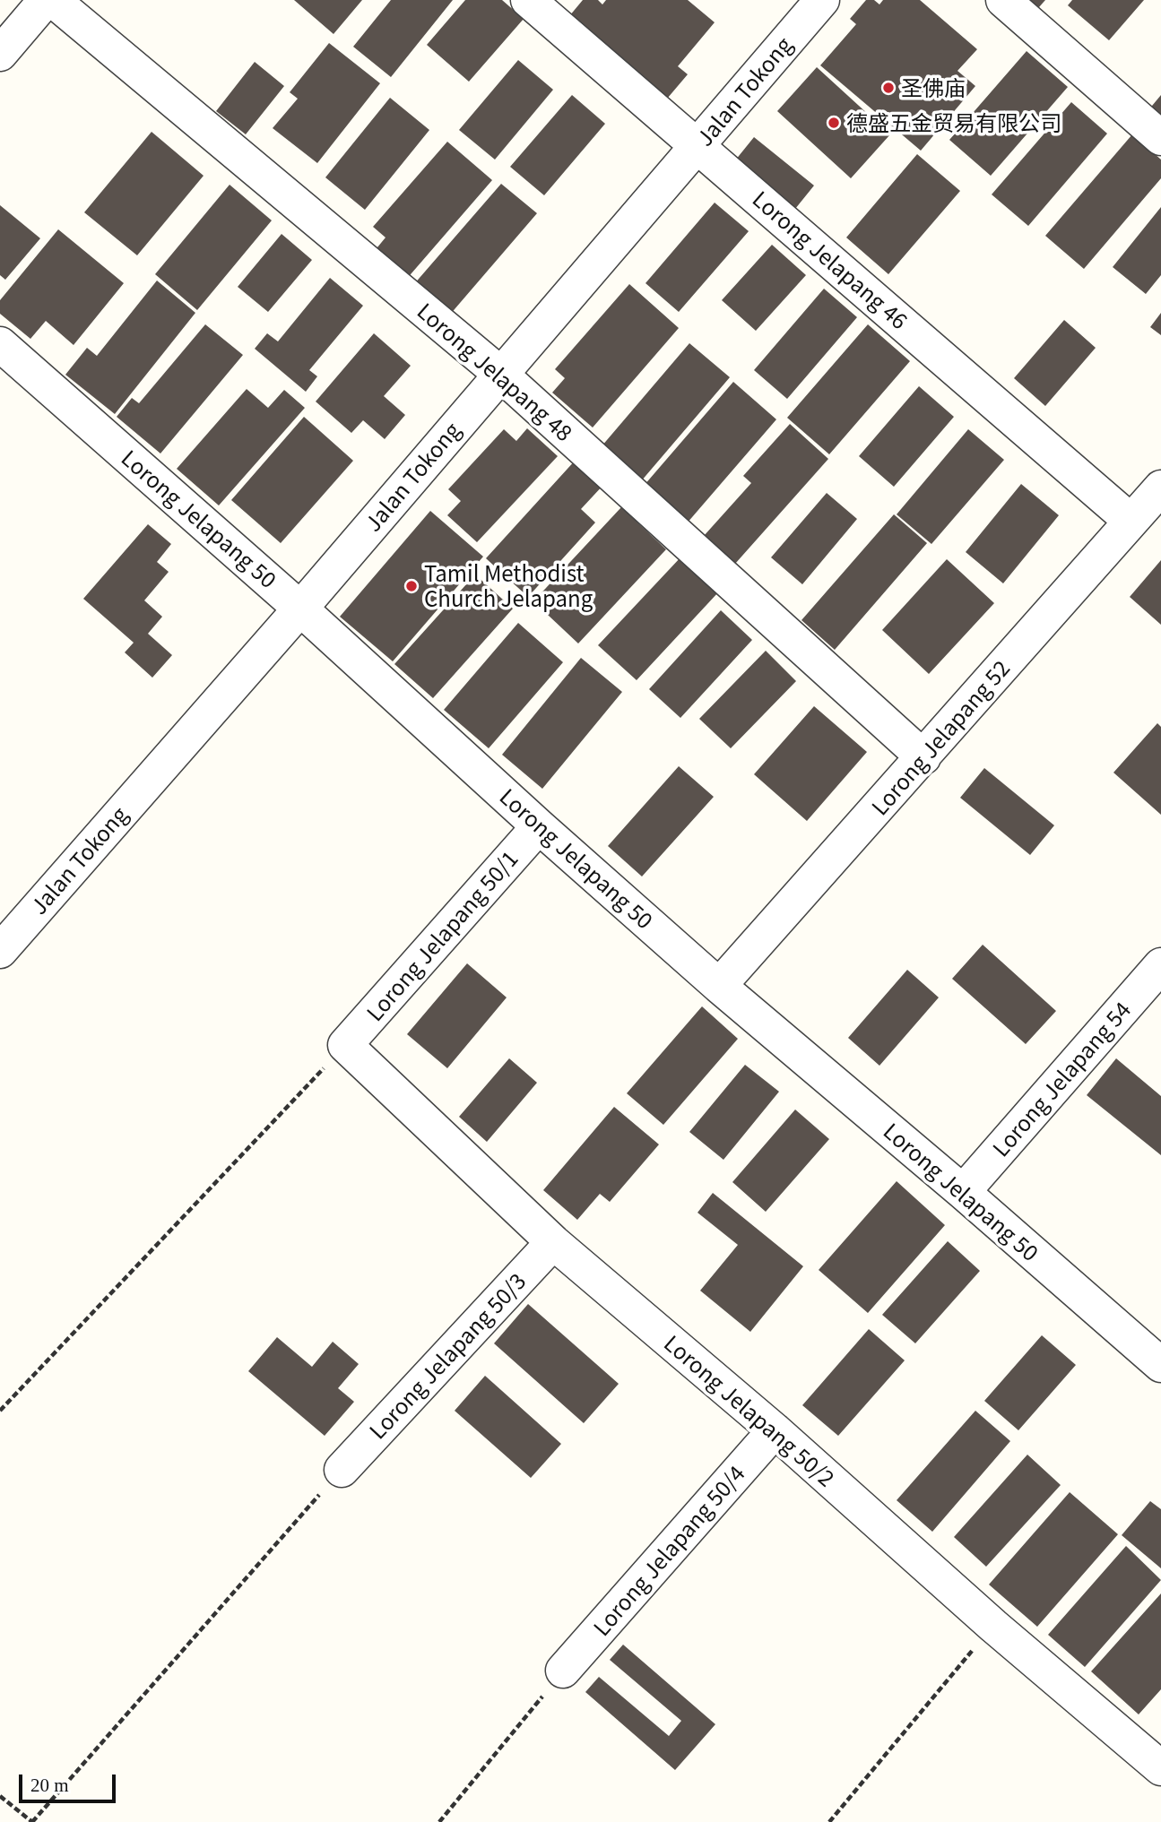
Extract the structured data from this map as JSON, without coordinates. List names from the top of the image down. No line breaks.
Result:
{"streets":{"street":["Jalan Tokong","Lorong Jelapang 46","Lorong Jelapang 48","Lorong Jelapang 50","Lorong Jelapang 52","Lorong Jelapang 50/1","Lorong Jelapang 54","Lorong Jelapang 50/3","Lorong Jelapang 50/2","Lorong Jelapang 50/4"]},"crossings":[["Jalan Tokong","Lorong Jelapang 46"],["Jalan Tokong","Lorong Jelapang 48"],["Jalan Tokong","Lorong Jelapang 50"],["Lorong Jelapang 46","Lorong Jelapang 52"],["Lorong Jelapang 48","Lorong Jelapang 52"],["Lorong Jelapang 50","Lorong Jelapang 52"],["Lorong Jelapang 50","Lorong Jelapang 50/1"],["Lorong Jelapang 50","Lorong Jelapang 54"],["Lorong Jelapang 50/1","Lorong Jelapang 50/2"],["Lorong Jelapang 50/3","Lorong Jelapang 50/2"],["Lorong Jelapang 50/2","Lorong Jelapang 50/4"]],"places":["圣佛庙","德盛五金贸易有限公司","Tamil Methodist Church Jelapang"],"scale_bar":"20 m"}
